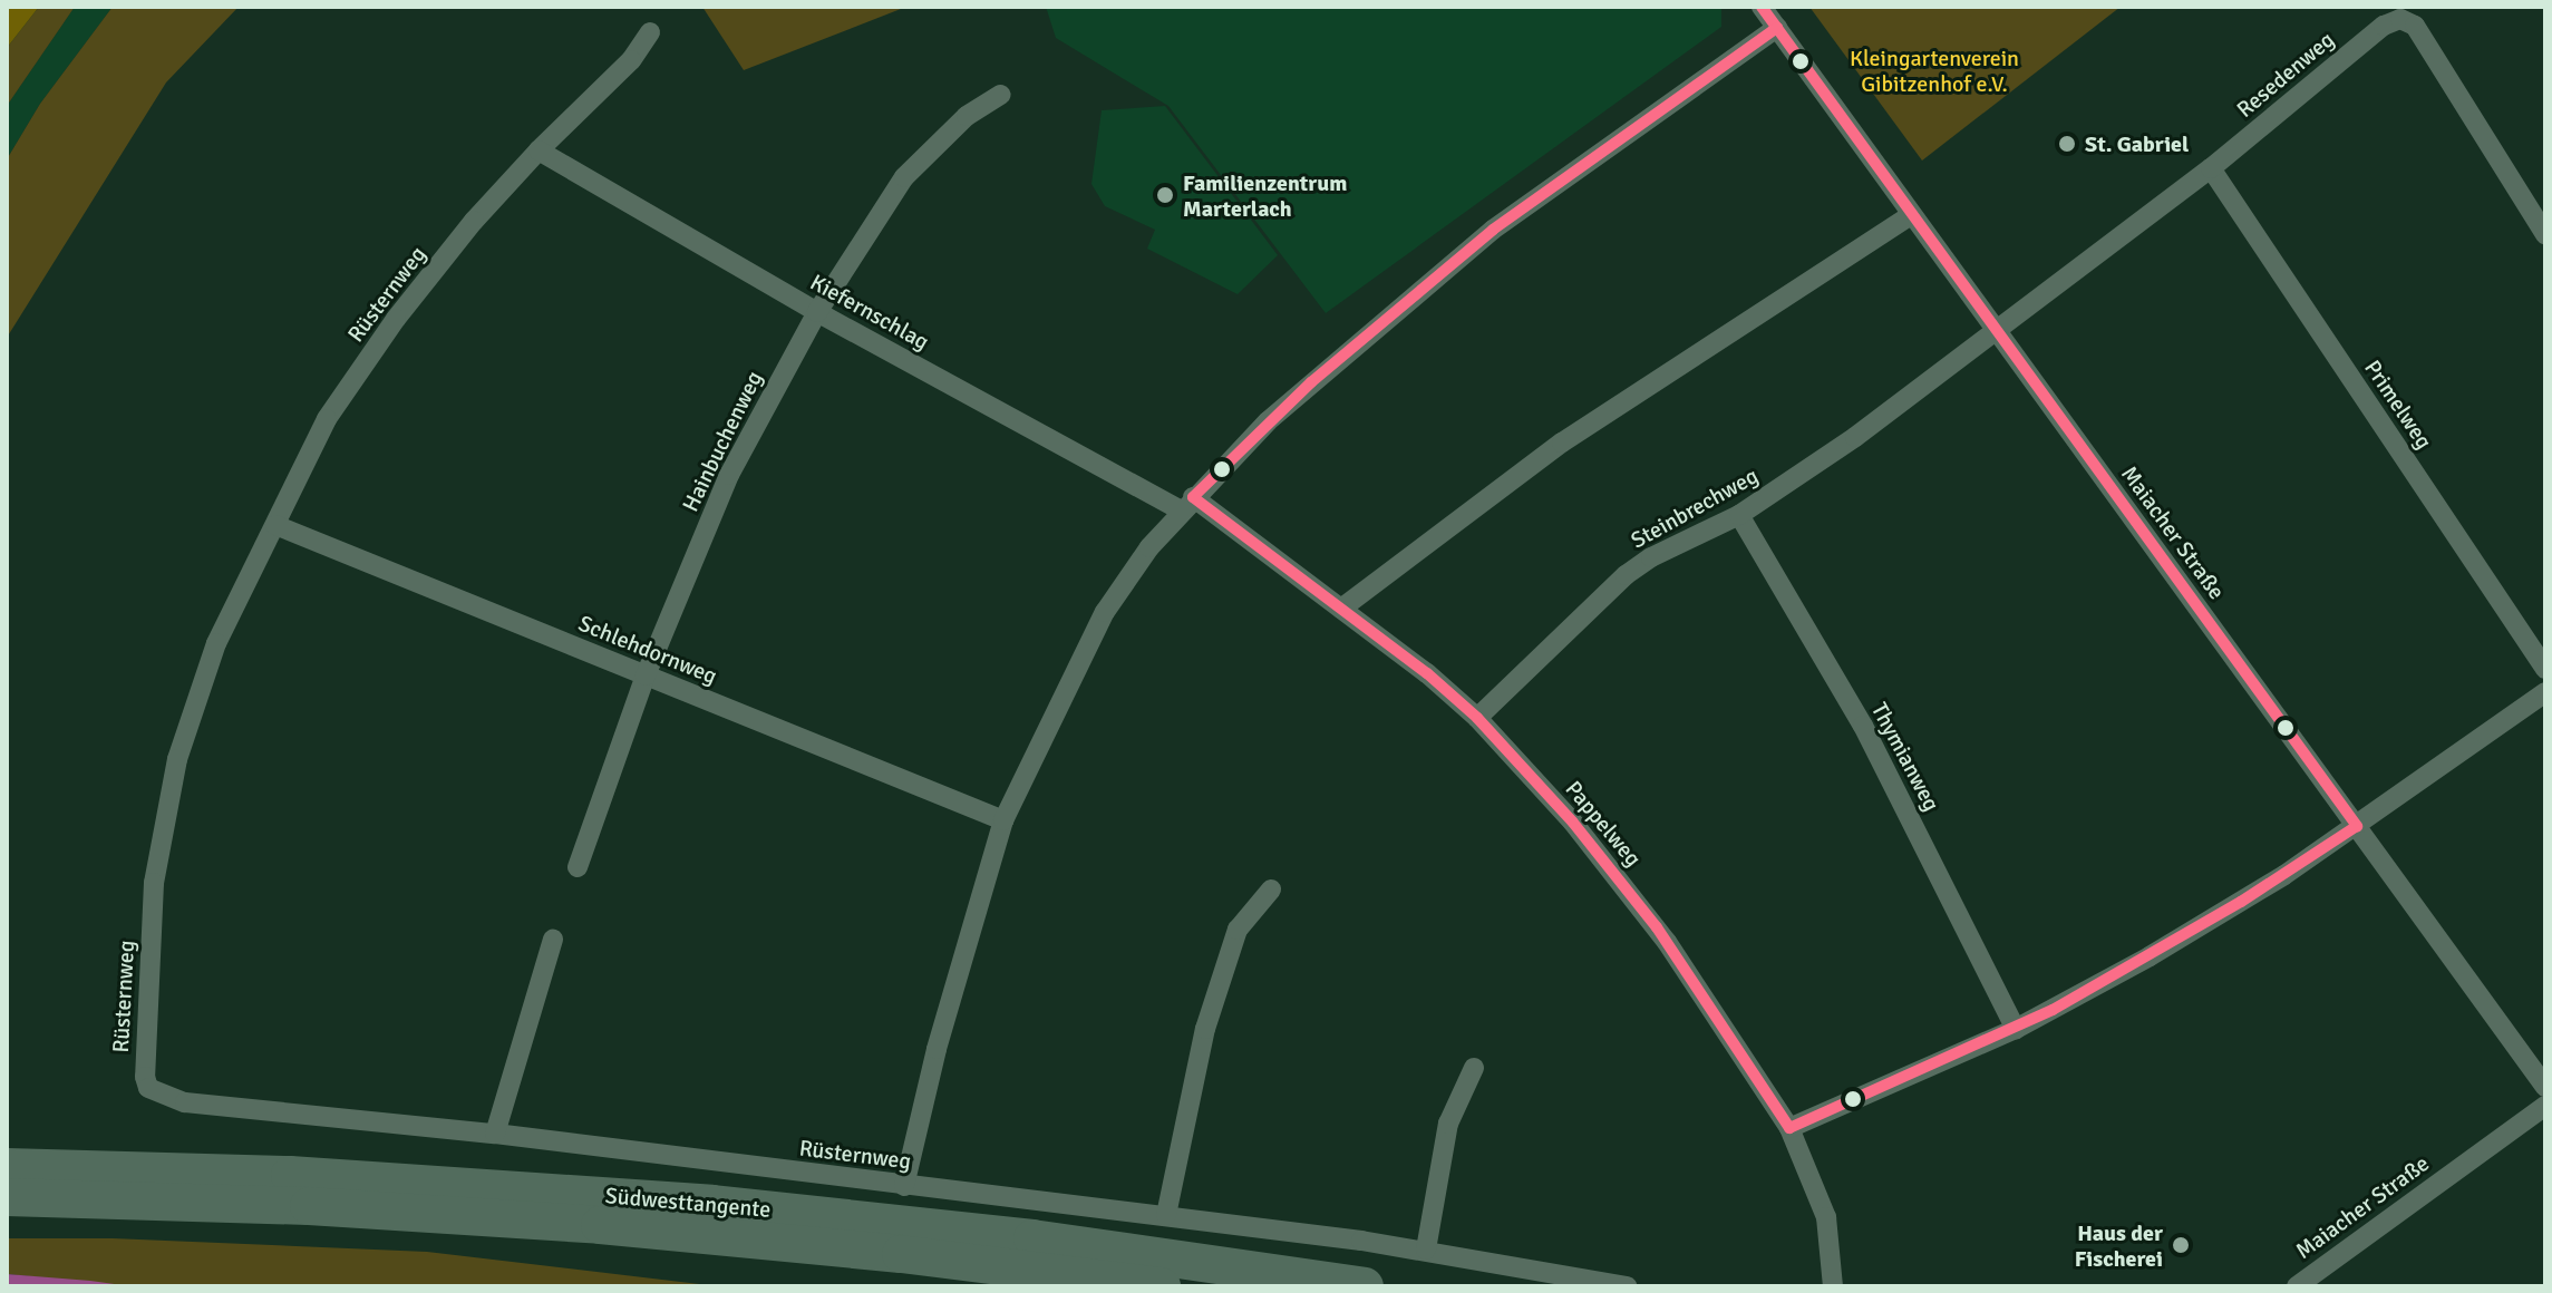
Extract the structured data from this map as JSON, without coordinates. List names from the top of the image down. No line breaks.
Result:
{"streets":{"highway":["Südwesttangente"],"street":["Resedenweg","Rüsternweg","Kiefernschlag","Primelweg","Hainbuchenweg","Steinbrechweg","Maiacher Straße","Schlehdornweg","Thymianweg","Pappelweg"]},"crossings":[["Resedenweg","Primelweg"],["Resedenweg","Steinbrechweg"],["Resedenweg","Maiacher Straße"],["Rüsternweg","Kiefernschlag"],["Rüsternweg","Schlehdornweg"],["Kiefernschlag","Hainbuchenweg"],["Kiefernschlag","Pappelweg"],["Hainbuchenweg","Schlehdornweg"],["Steinbrechweg","Maiacher Straße"],["Steinbrechweg","Thymianweg"],["Steinbrechweg","Pappelweg"]],"parks":["Kleingartenverein Gibitzenhof e.V."],"places":["St. Gabriel","Familienzentrum Marterlach","Haus der Fischerei"]}
